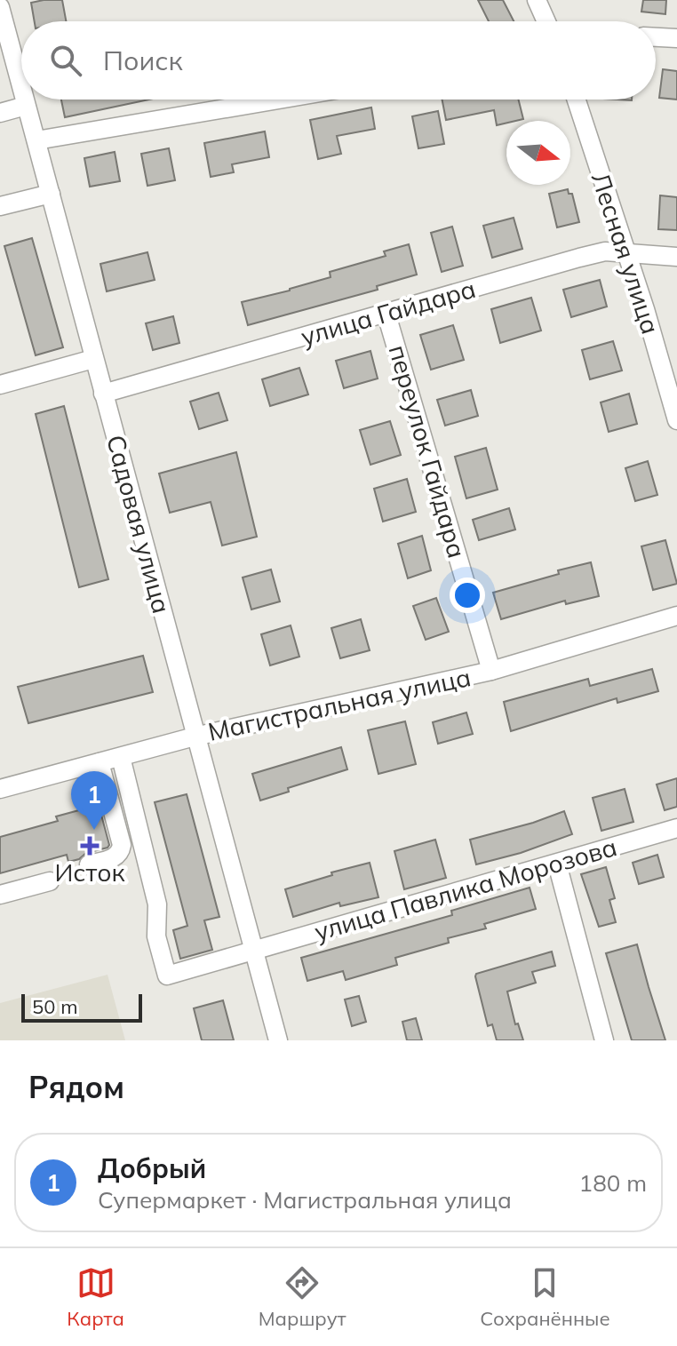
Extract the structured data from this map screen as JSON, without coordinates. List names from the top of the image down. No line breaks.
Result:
{"streets":{"street":["Лесная улица","улица Гайдара","переулок Гайдара","Садовая улица","Магистральная улица","улица Павлика Морозова"]},"crossings":[["Лесная улица","улица Гайдара"],["улица Гайдара","переулок Гайдара"],["улица Гайдара","Садовая улица"],["переулок Гайдара","Магистральная улица"],["Садовая улица","Магистральная улица"],["Садовая улица","улица Павлика Морозова"],["Магистральная улица","улица Павлика Морозова"]],"places":{"health":["Исток"]},"scale_bar":"50 m","north":"right","page":{"search":"Поиск","pins":"1","scale":"50 m","heading":"Рядом","list":[{"mark":"1","name":"Добрый","note":"Супермаркет · Магистральная улица","value":"180 m"}],"nav":["Карта","Маршрут","Сохранённые"]}}
